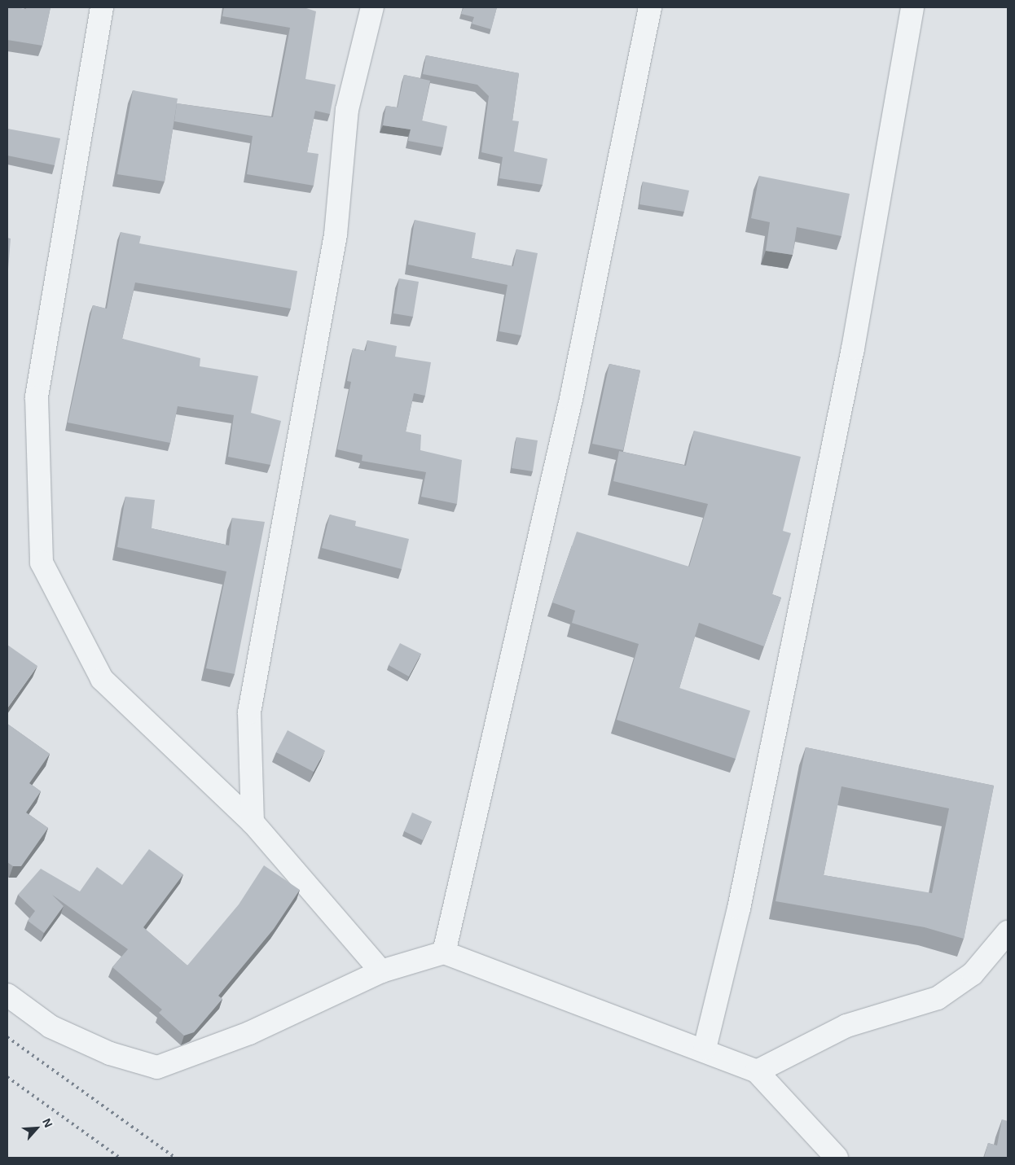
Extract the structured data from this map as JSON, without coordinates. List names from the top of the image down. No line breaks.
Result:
{"north":"top right"}
